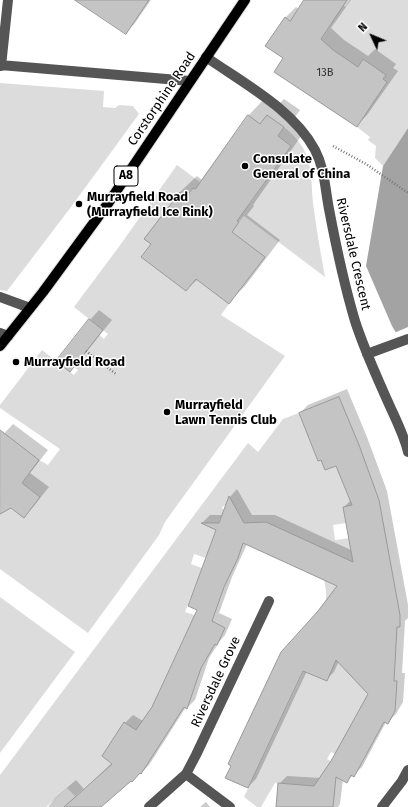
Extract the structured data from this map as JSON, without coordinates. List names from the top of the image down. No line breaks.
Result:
{"streets":{"main road":["Corstorphine Road","A8"],"street":["Riversdale Crescent","Riversdale Grove"]},"crossings":[["Corstorphine Road","Riversdale Crescent"]],"places":["Consulate General of China","Murrayfield Road (Murrayfield Ice Rink)","Murrayfield Road","Murrayfield Lawn Tennis Club"],"house_numbers":["13B"],"north":"top left"}
